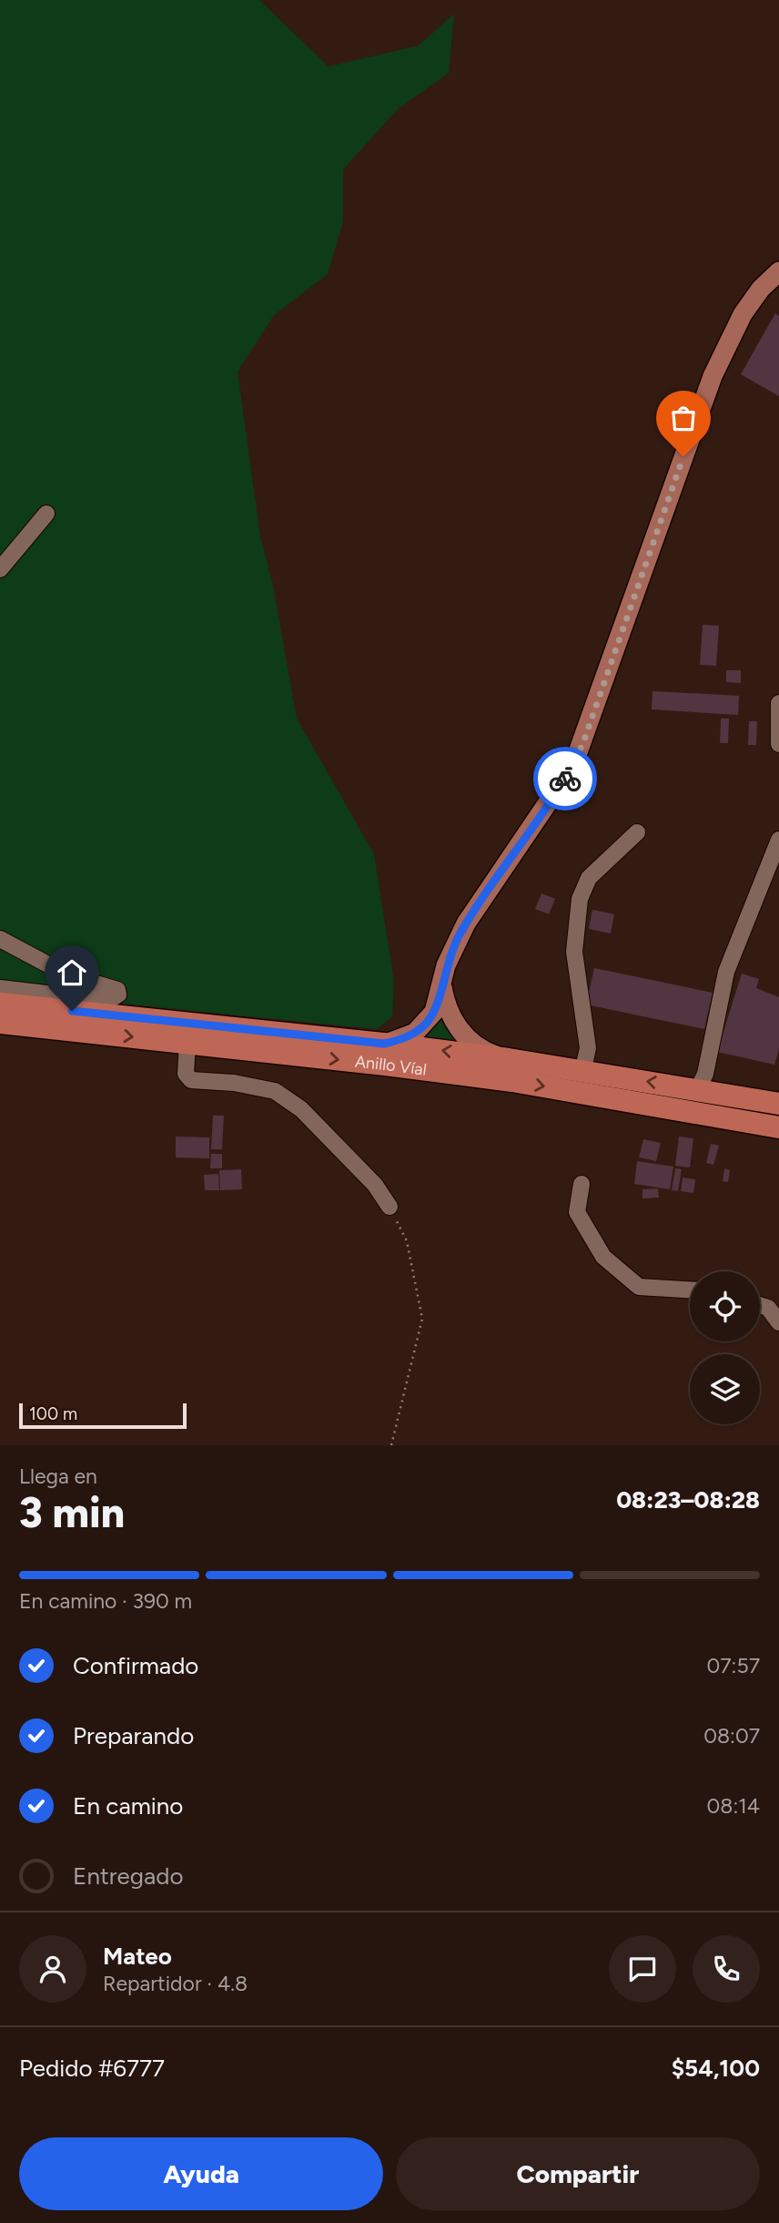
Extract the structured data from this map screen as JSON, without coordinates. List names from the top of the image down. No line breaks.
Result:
{"streets":{"highway":["Anillo Víal"]},"scale_bar":"100 m","page":{"scale":"100 m","heading":["3 min","Llega en","08:23–08:28"],"panel":["Mateo","Repartidor · 4.8","Pedido #6777","$54,100"],"bar":"En camino · 390 m","list":[["Confirmado","07:57"],["Preparando","08:07"],["En camino","08:14"],"Entregado"],"buttons":["Ayuda","Compartir"]}}
